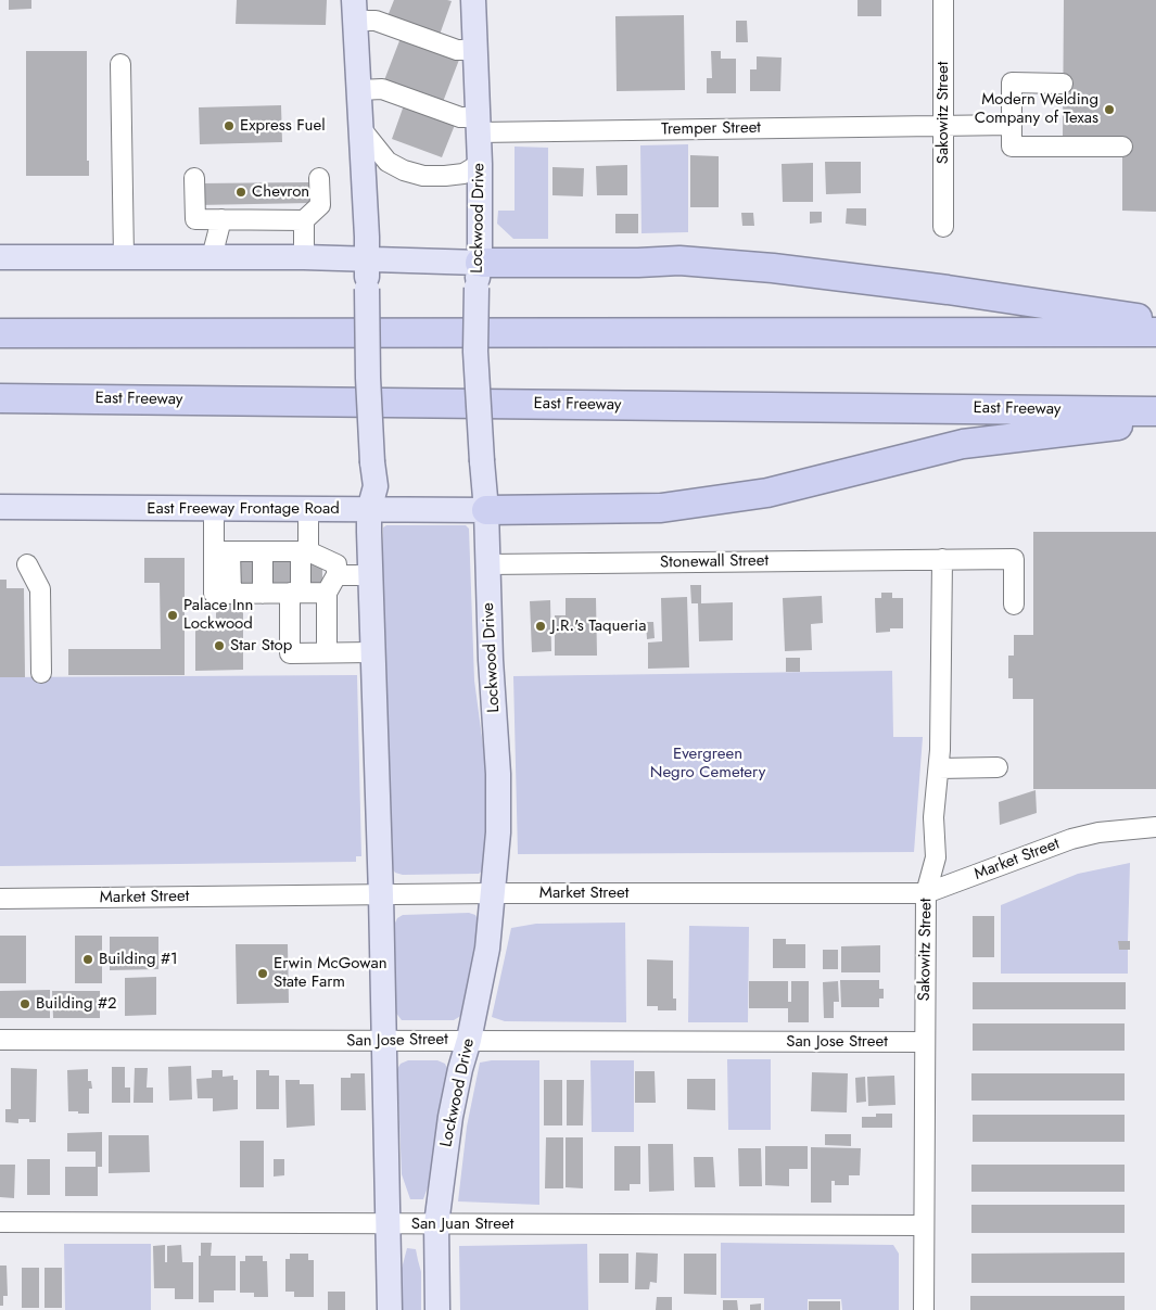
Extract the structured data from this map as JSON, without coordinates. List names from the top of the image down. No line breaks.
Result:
{"streets":{"highway":["East Freeway"],"main road":["Lockwood Drive","East Freeway Frontage Road"],"street":["Sakowitz Street","Tremper Street","Stonewall Street","Market Street","San Jose Street","San Juan Street"]},"crossings":[["Sakowitz Street","Tremper Street"],["Sakowitz Street","Stonewall Street"],["Sakowitz Street","Market Street"],["Sakowitz Street","San Jose Street"],["Sakowitz Street","San Juan Street"],["Tremper Street","Lockwood Drive"],["Lockwood Drive","East Freeway Frontage Road"],["Lockwood Drive","Stonewall Street"],["Lockwood Drive","Market Street"],["Lockwood Drive","San Jose Street"],["Lockwood Drive","San Juan Street"]],"parks":["Evergreen Negro Cemetery"],"places":["Modern Welding Company of Texas","Express Fuel","Chevron","Palace Inn Lockwood","J.R.'s Taqueria","Star Stop","Building #1","Erwin McGowan State Farm","Building #2"]}
